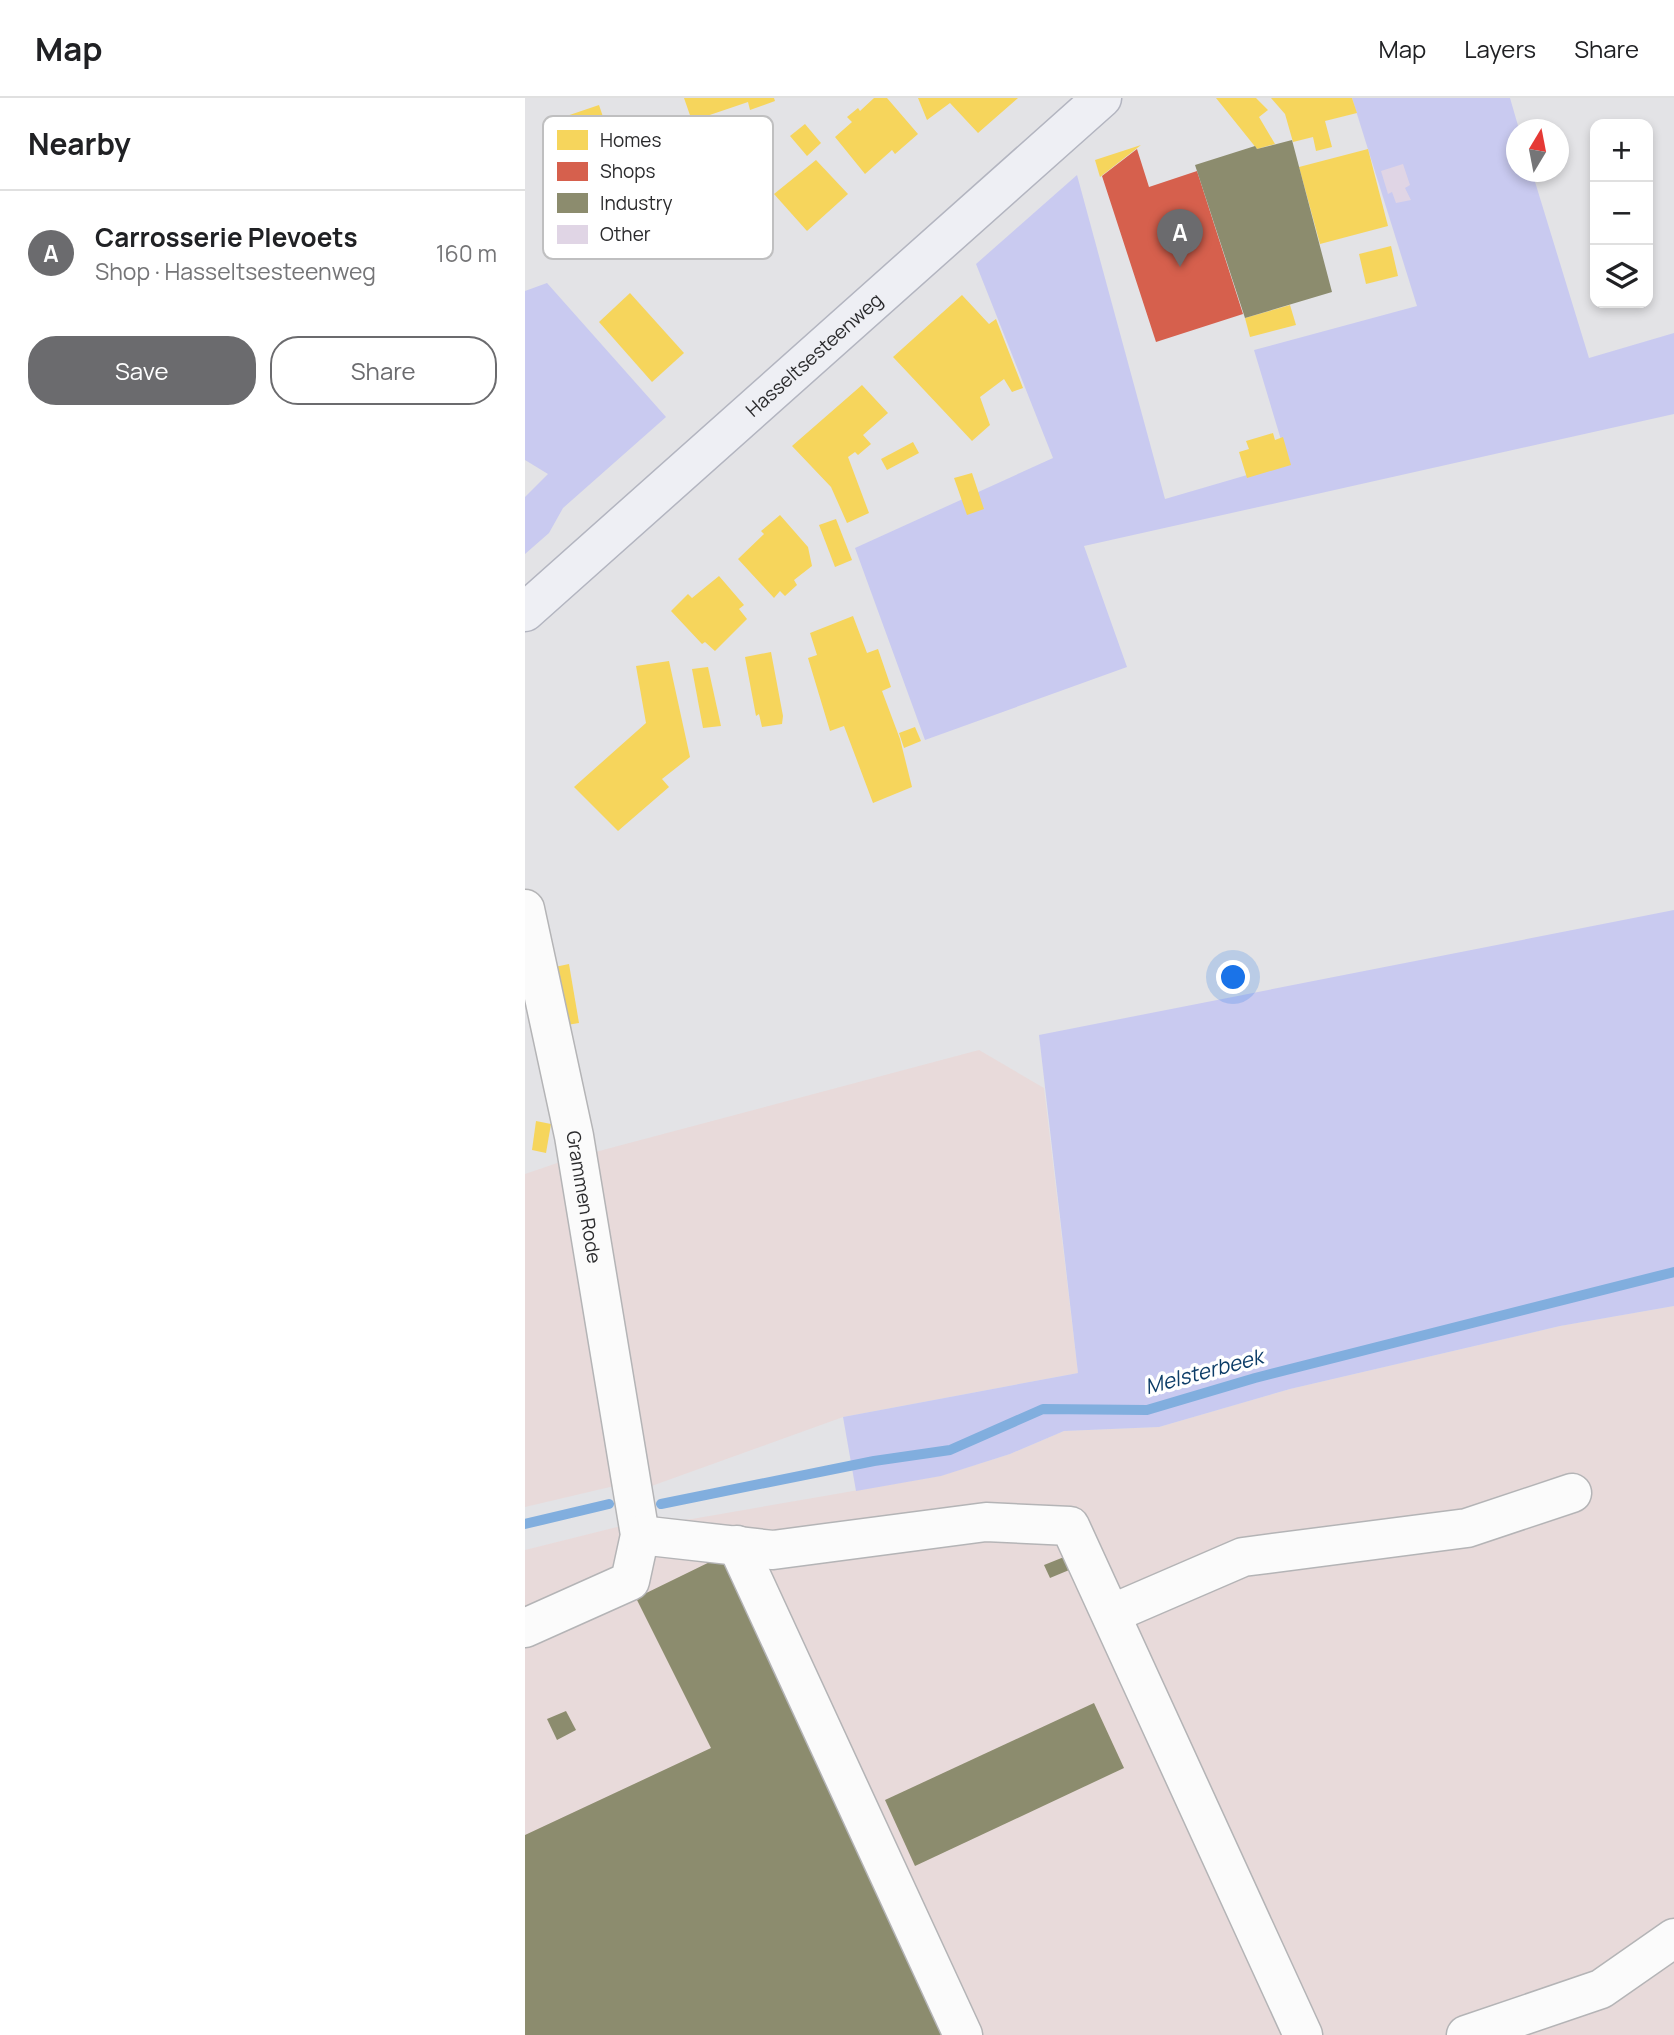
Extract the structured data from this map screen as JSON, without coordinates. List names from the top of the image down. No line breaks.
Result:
{"streets":{"main road":["Hasseltsesteenweg"],"street":["Grammen Rode"]},"water":["Melsterbeek"],"legend":["Homes","Shops","Industry","Other"],"north":"top","page":{"header":"Map","nav":["Map","Layers","Share"],"heading":"Nearby","map_buttons":["+","−"],"list":[{"mark":"A","name":"Carrosserie Plevoets","note":"Shop · Hasseltsesteenweg","value":"160 m"}],"pins":"A","buttons":["Save","Share"]}}
